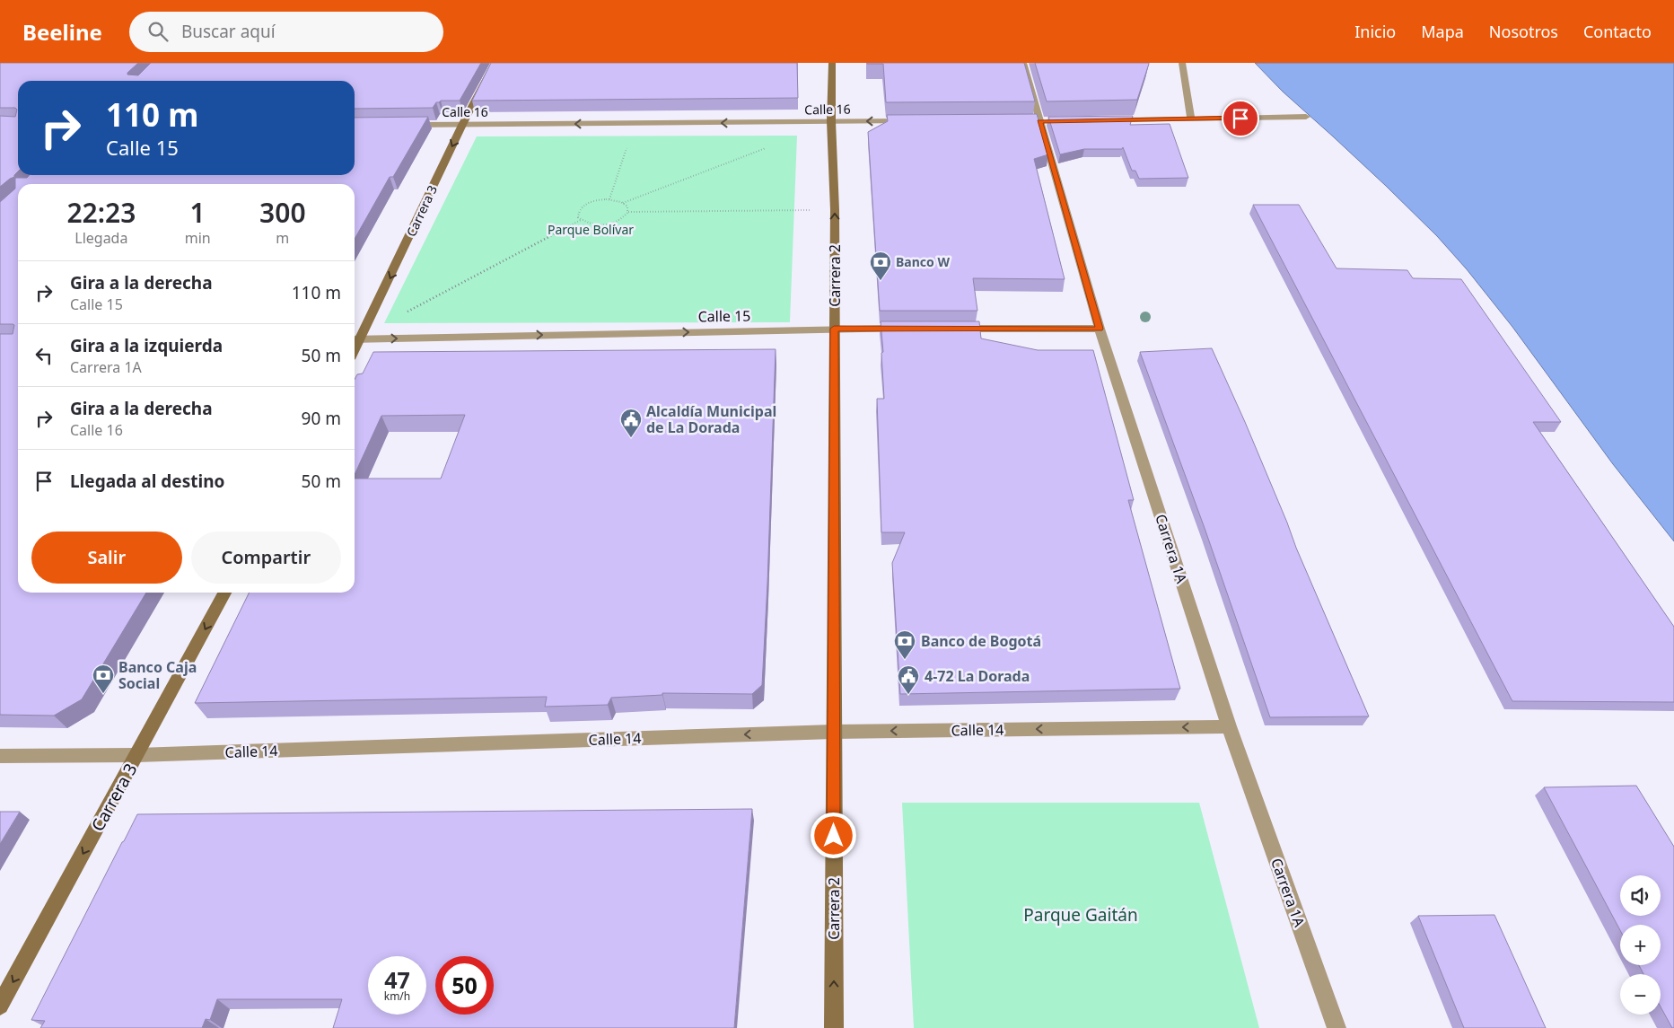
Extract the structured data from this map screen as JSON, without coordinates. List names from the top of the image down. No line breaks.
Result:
{"streets":{"main road":["Carrera 3","Carrera 2"],"street":["Calle 16","Calle 15","Carrera 1A","Calle 14"]},"crossings":[["Calle 16","Carrera 3"],["Calle 16","Carrera 2"],["Carrera 3","Calle 15"],["Carrera 3","Calle 14"],["Carrera 2","Calle 15"],["Carrera 2","Calle 14"],["Carrera 1A","Calle 14"]],"one_way":["Calle 16","Carrera 3","Carrera 2","Calle 15","Calle 14"],"parks":["Parque Bolívar","Parque Gaitán"],"places":{"bank":["Banco W","Banco de Bogotá","Banco Caja Social"],"public building":["Alcaldía Municipal de La Dorada","4-72 La Dorada"]},"page":{"header":"Beeline","search":"Buscar aquí","nav":["Inicio","Mapa","Nosotros","Contacto"],"turn":["110 m","Calle 15"],"eta":["22:23","Llegada","1","min","300","m"],"list":[{"name":"Gira a la derecha","note":"Calle 15","value":"110 m"},{"name":"Gira a la izquierda","note":"Carrera 1A","value":"50 m"},{"name":"Gira a la derecha","note":"Calle 16","value":"90 m"},{"name":"Llegada al destino","value":"50 m"}],"buttons":["Salir","Compartir"],"map_buttons":["+","−"],"speed":"47 km/h","limit":"50"}}
